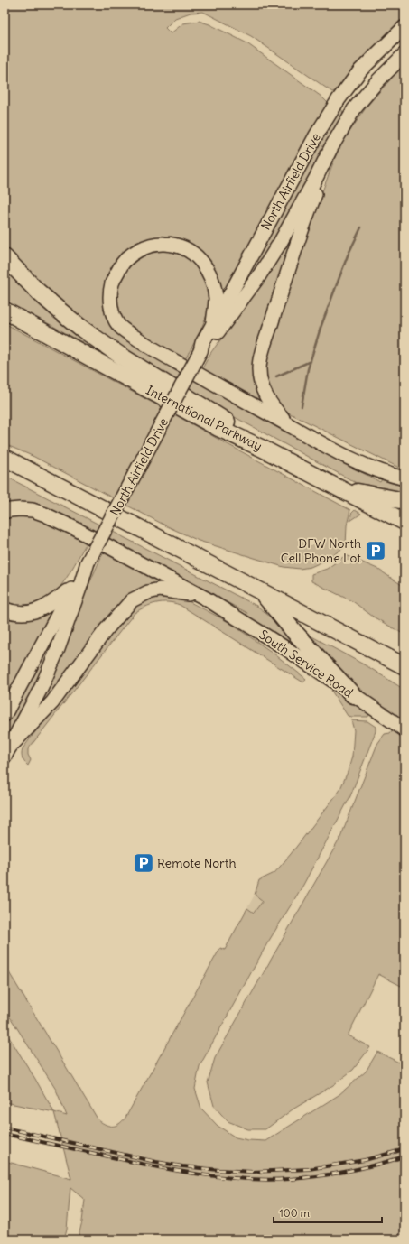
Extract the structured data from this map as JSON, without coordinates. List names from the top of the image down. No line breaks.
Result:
{"streets":{"highway":["International Parkway"],"main road":["North Airfield Drive","South Service Road"]},"places":{"parking":["DFW North Cell Phone Lot","Remote North"]},"scale_bar":"100 m"}
